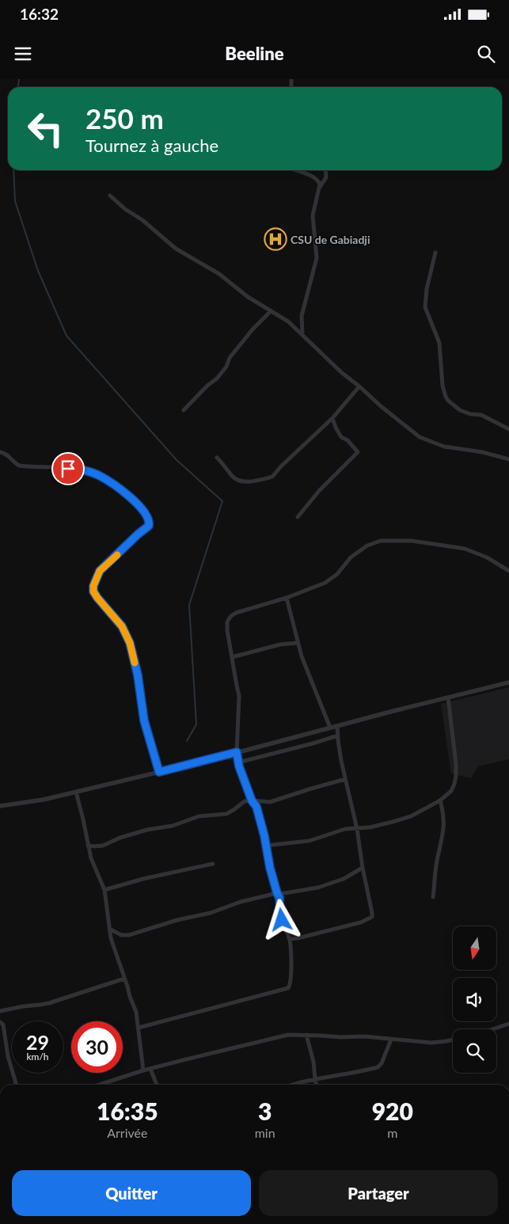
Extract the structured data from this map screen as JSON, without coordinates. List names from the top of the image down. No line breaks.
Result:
{"places":{"hospital":["CSU de Gabiadji"]},"north":"bottom","page":{"status":"16:32","header":"Beeline","turn":["250 m","Tournez à gauche"],"speed":"29 km/h","limit":"30","eta":["16:35","Arrivée","3","min","920","m"],"buttons":["Quitter","Partager"]}}
